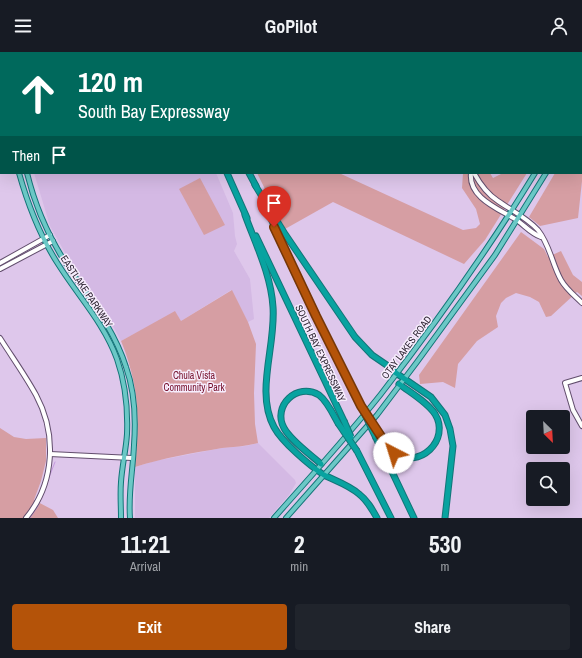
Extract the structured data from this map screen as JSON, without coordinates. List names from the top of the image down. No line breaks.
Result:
{"streets":{"highway":["SOUTH BAY EXPRESSWAY"],"main road":["EASTLAKE PARKWAY","OTAY LAKES ROAD"]},"parks":["Chula Vista Community Park"],"north":"bottom right","page":{"header":"GoPilot","turn":["120 m","South Bay Expressway"],"then":"Then","eta":["11:21","Arrival","2","min","530","m"],"buttons":["Exit","Share"]}}
